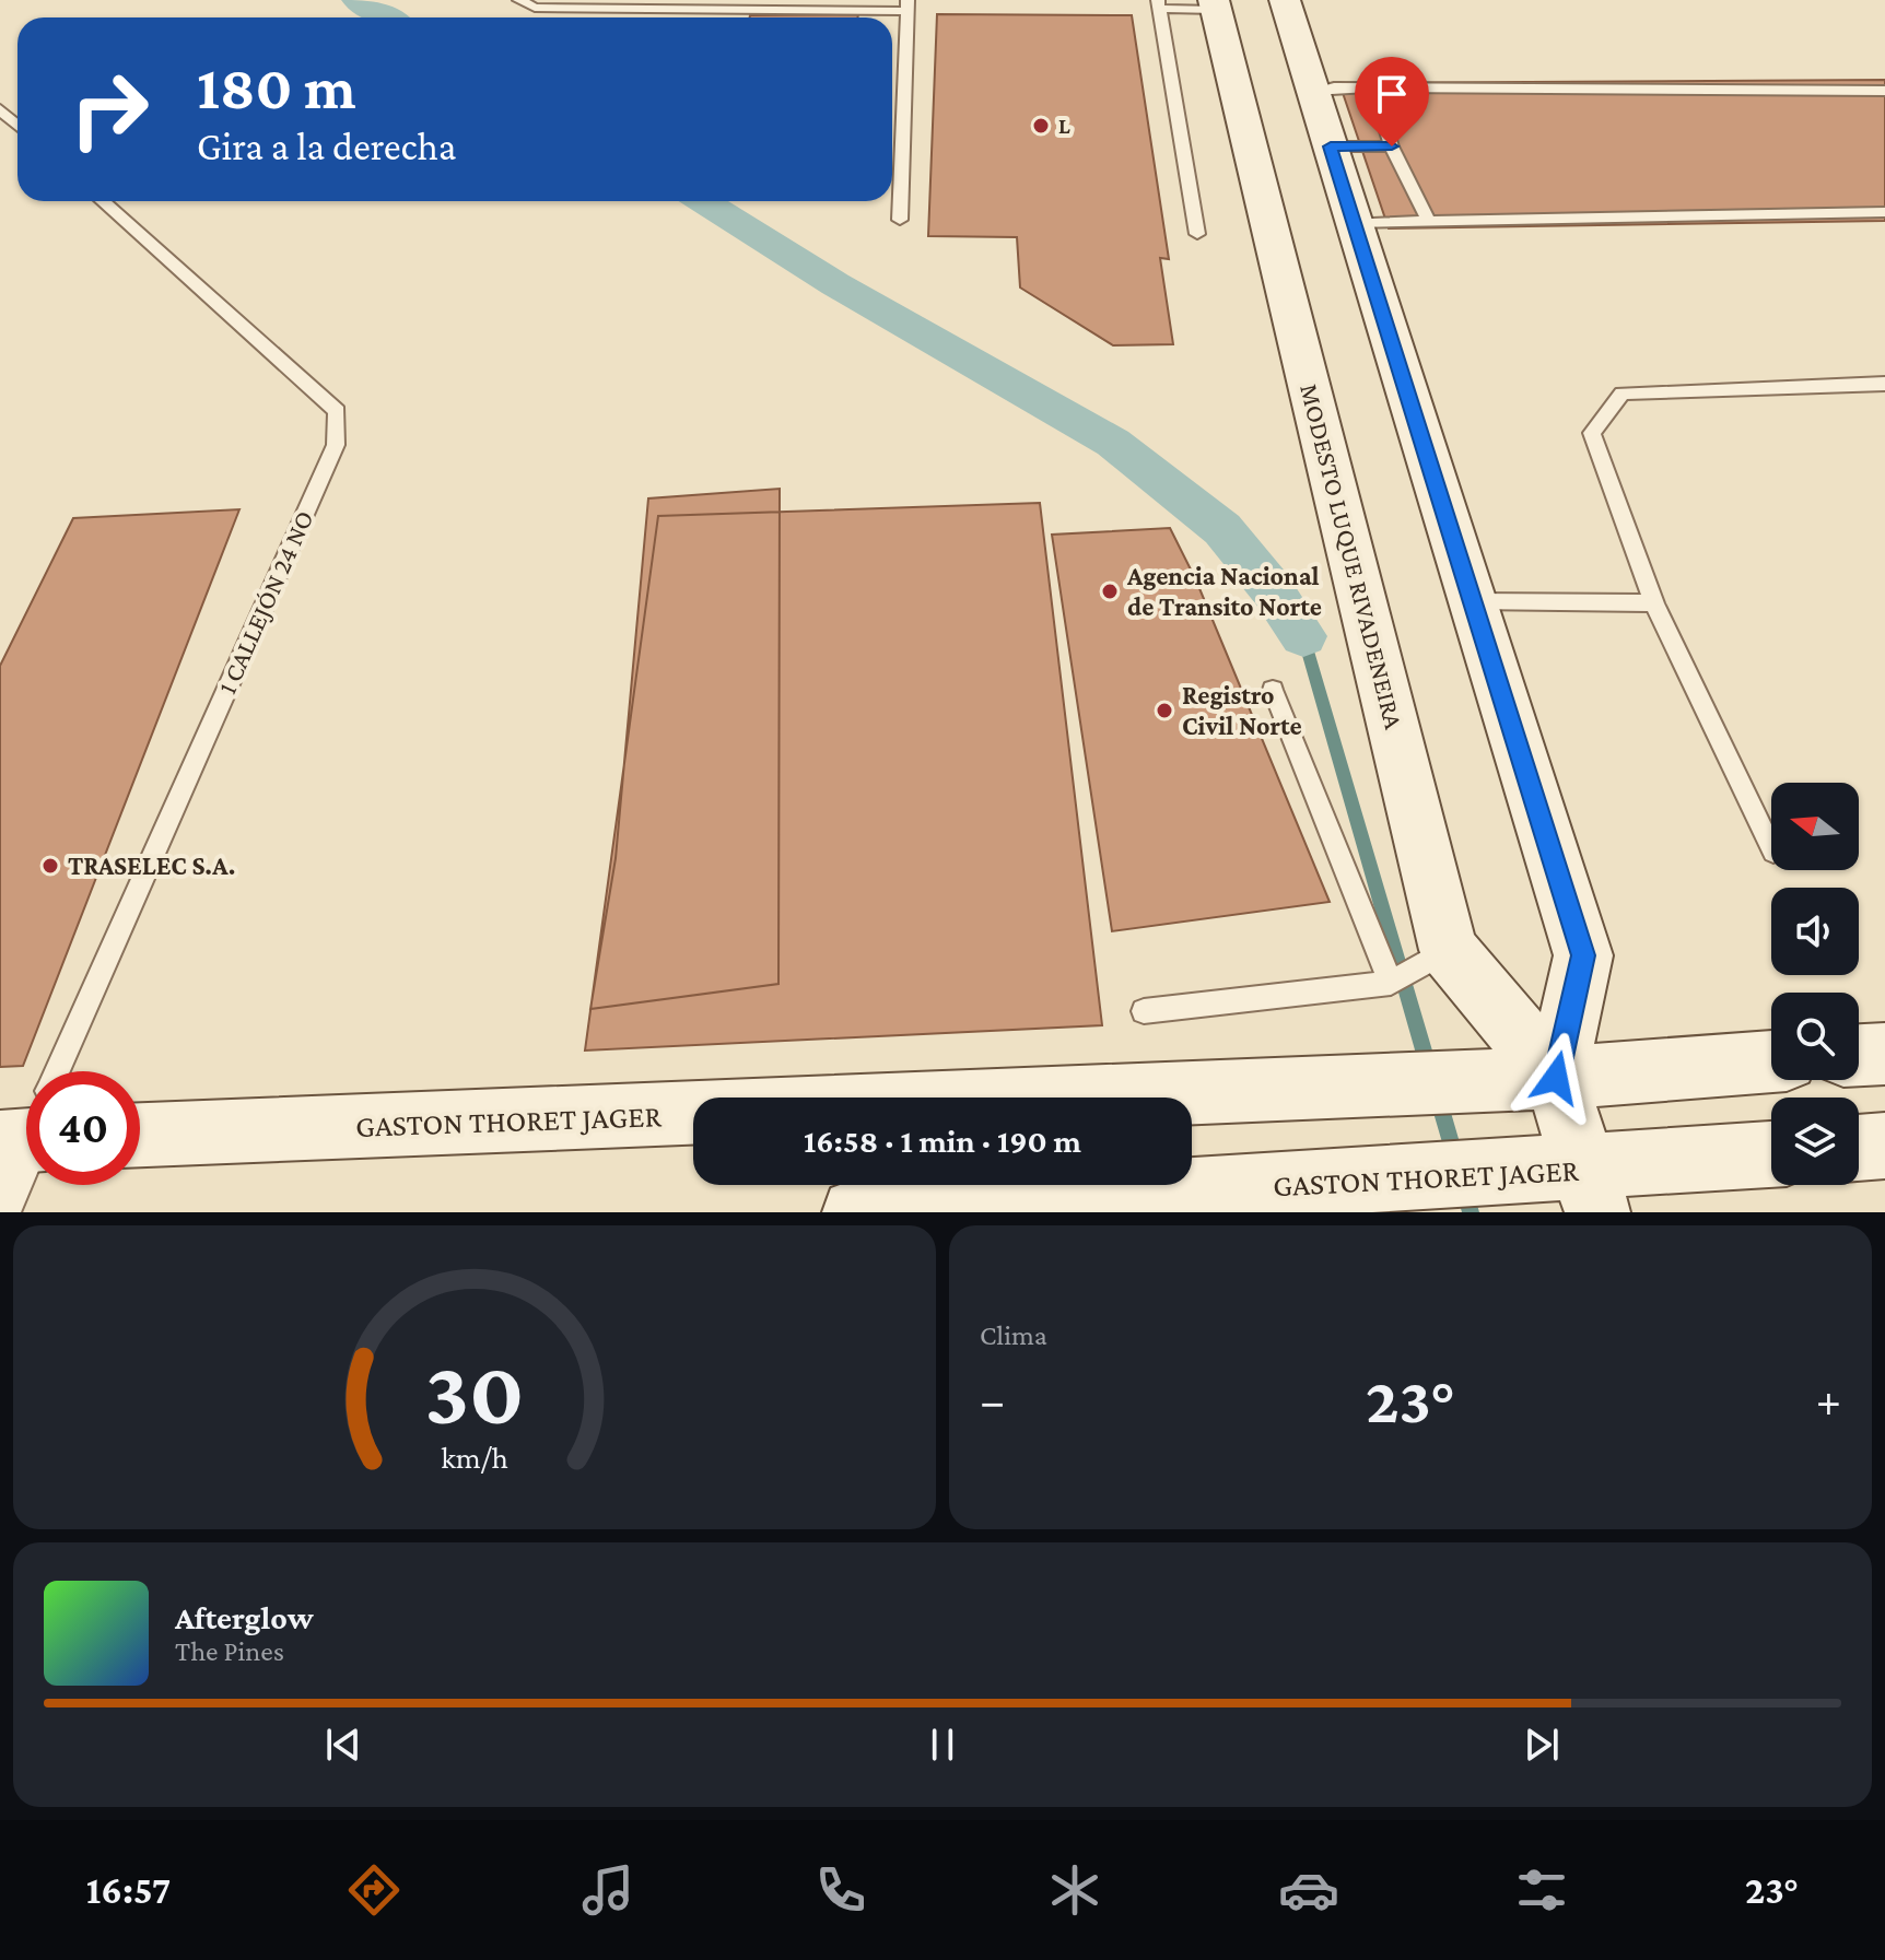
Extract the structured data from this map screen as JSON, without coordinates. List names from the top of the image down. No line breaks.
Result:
{"streets":{"street":["MODESTO LUQUE RIVADENEIRA","1 CALLEJÓN 24 NO","GASTON THORET JAGER"]},"crossings":[["MODESTO LUQUE RIVADENEIRA","GASTON THORET JAGER"]],"places":["L","Agencia Nacional de Transito Norte","Registro Civil Norte","TRASELEC S.A."],"north":"left","page":{"turn":["180 m","Gira a la derecha"],"limit":"40","trip":"16:58 · 1 min · 190 m","tile":"Clima","heat":["−","23°","+"],"song":["Afterglow","The Pines"],"tabs":["16:57","23°"],"gauge":["30","km/h"]}}
